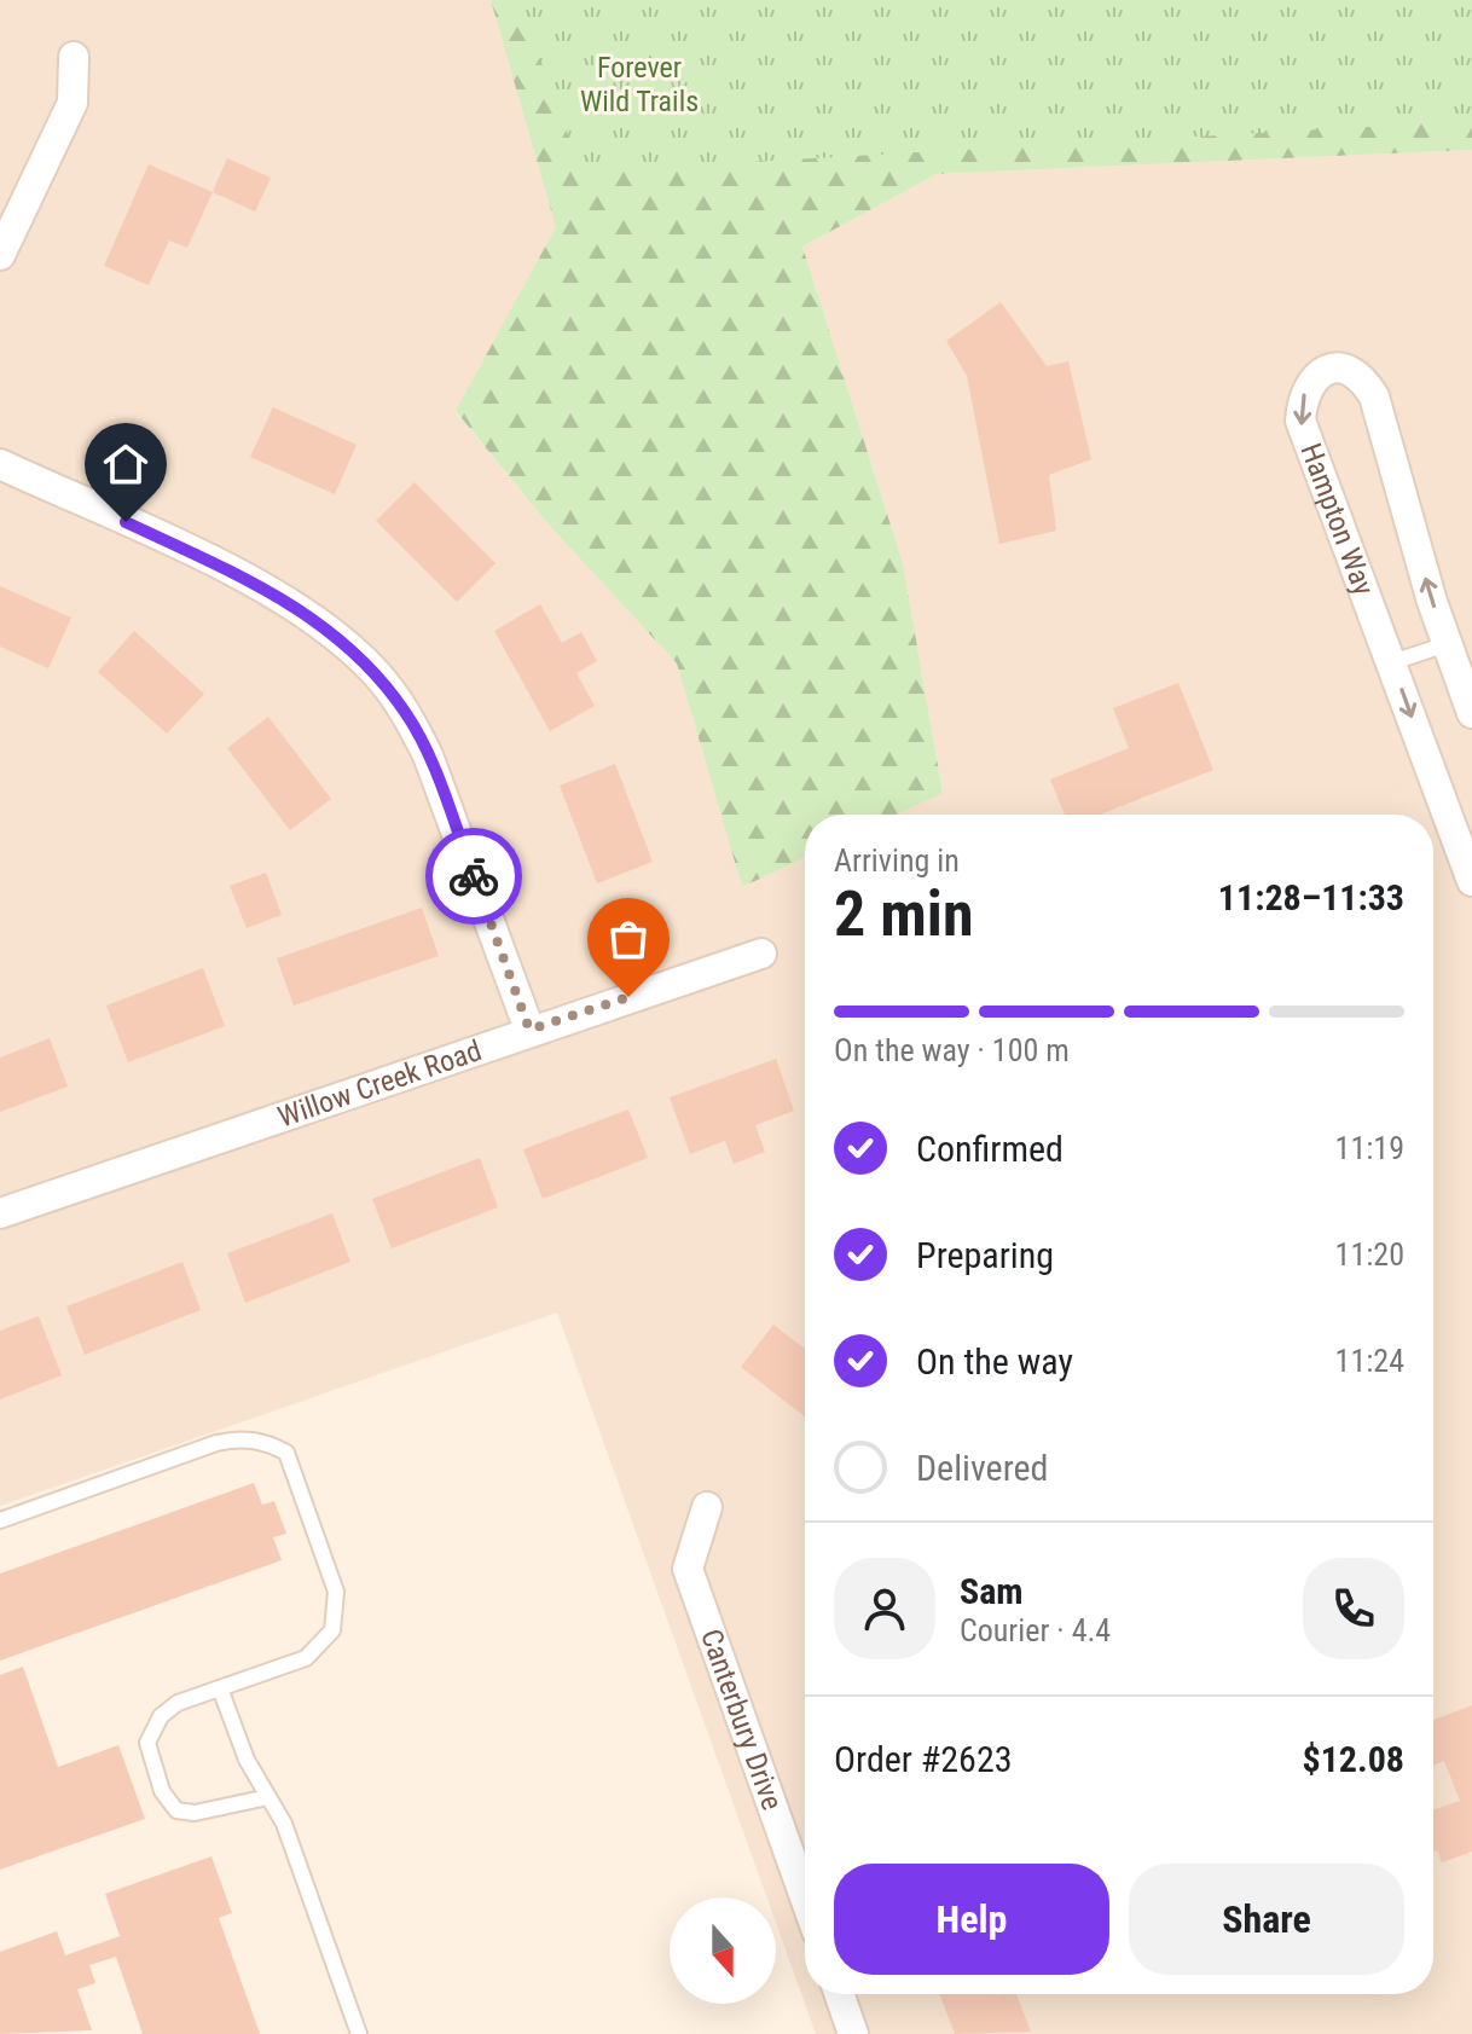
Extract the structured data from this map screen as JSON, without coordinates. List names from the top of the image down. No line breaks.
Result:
{"streets":{"street":["Hampton Way","Willow Creek Road","Canterbury Drive"]},"parks":["Forever Wild Trails"],"north":"bottom","page":{"heading":["2 min","Arriving in","11:28–11:33"],"panel":["Sam","Courier · 4.4","Order #2623","$12.08"],"bar":"On the way · 100 m","list":[["Confirmed","11:19"],["Preparing","11:20"],["On the way","11:24"],"Delivered"],"buttons":["Help","Share"]}}
